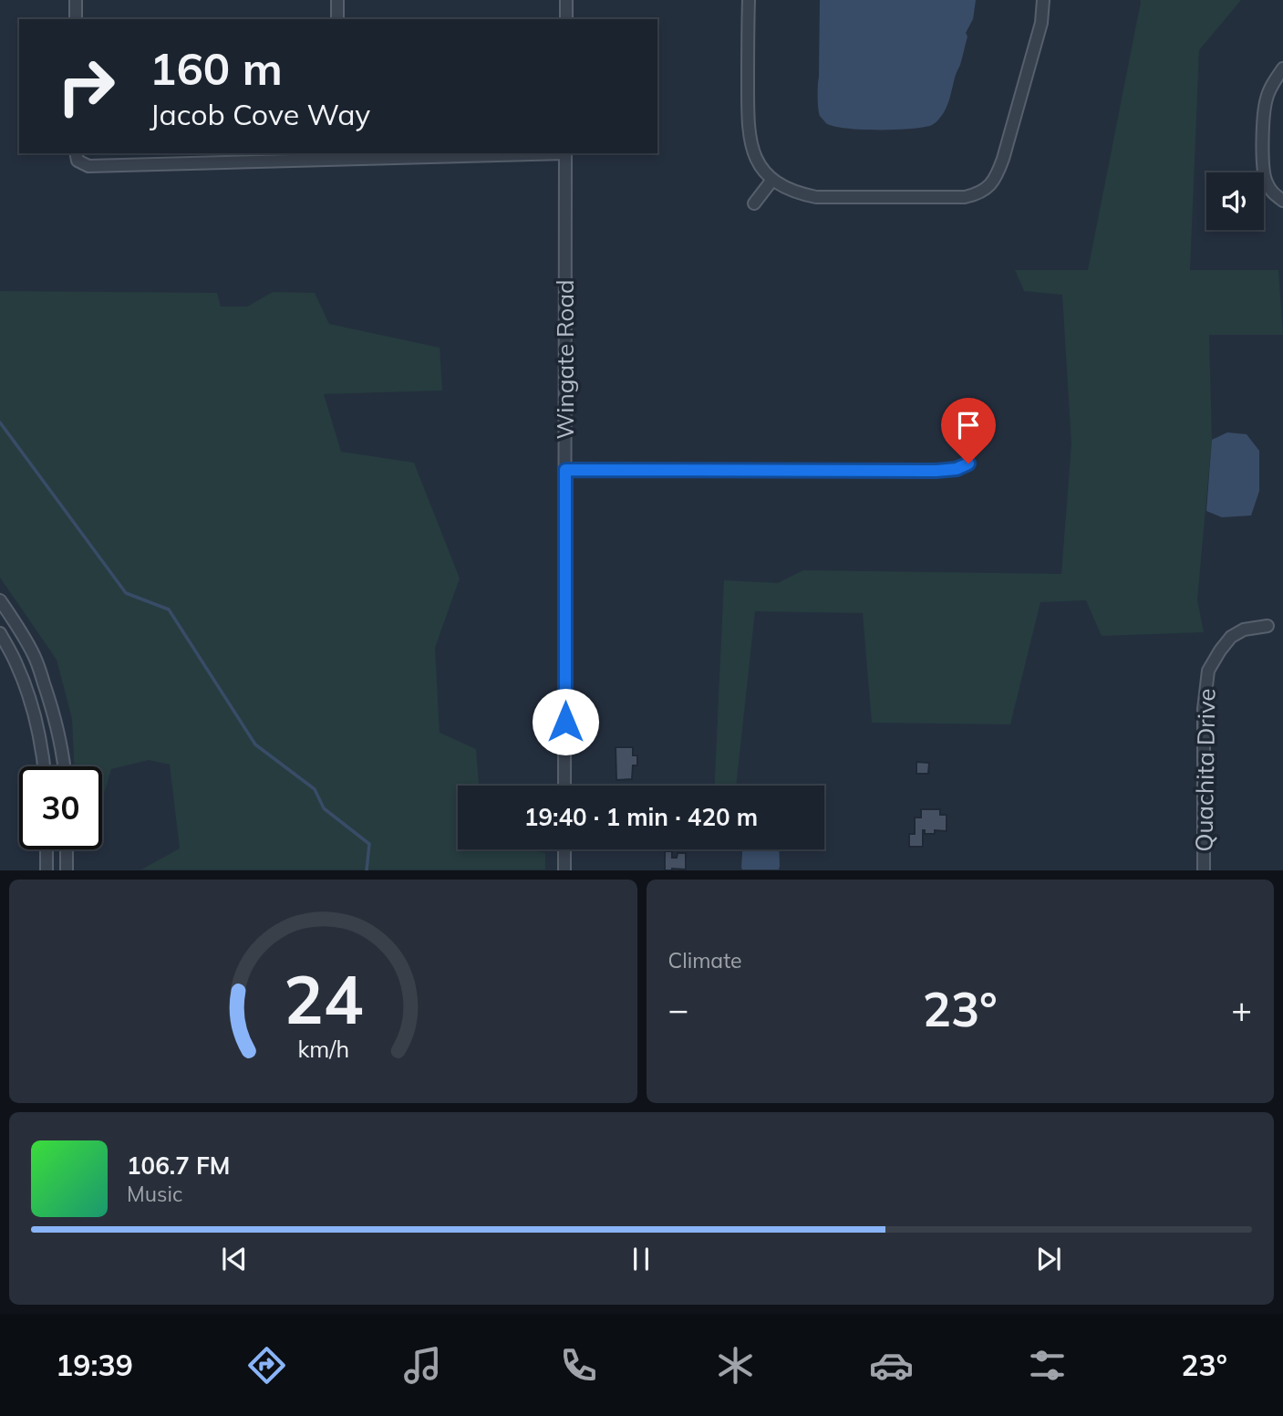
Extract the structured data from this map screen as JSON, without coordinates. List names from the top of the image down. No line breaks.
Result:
{"streets":{"street":["Wingate Road","Quachita Drive"]},"page":{"turn":["160 m","Jacob Cove Way"],"limit":"30","trip":"19:40 · 1 min · 420 m","tile":"Climate","heat":["−","23°","+"],"song":["106.7 FM","Music"],"tabs":["19:39","23°"],"gauge":["24","km/h"]}}
